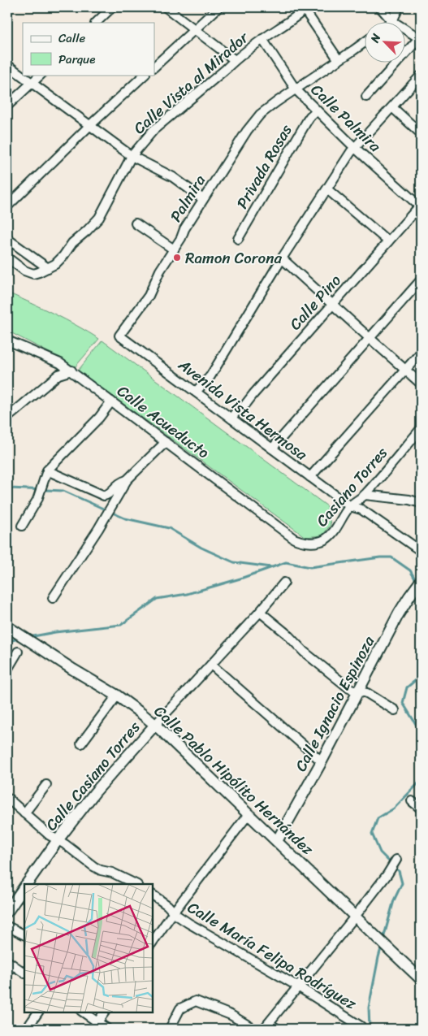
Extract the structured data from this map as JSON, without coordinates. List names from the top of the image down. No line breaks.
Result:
{"streets":{"street":["Calle Vista al Mirador","Calle Palmira","Privada Rosas","Palmira","Calle Pino","Avenida Vista Hermosa","Calle Acueducto","Casiano Torres","Calle Ignacio Espinoza","Calle Casiano Torres","Calle Pablo Hipólito Hernández","Calle María Felipa Rodríguez"]},"crossings":[["Calle Vista al Mirador","Calle Palmira"],["Calle Palmira","Privada Rosas"],["Calle Palmira","Palmira"],["Calle Palmira","Calle Pino"],["Palmira","Avenida Vista Hermosa"],["Calle Pino","Avenida Vista Hermosa"],["Avenida Vista Hermosa","Casiano Torres"],["Calle Acueducto","Casiano Torres"],["Calle Ignacio Espinoza","Calle Pablo Hipólito Hernández"],["Calle Casiano Torres","Calle Pablo Hipólito Hernández"]],"places":["Ramon Corona"],"legend":["Calle","Parque"],"north":"top left"}
